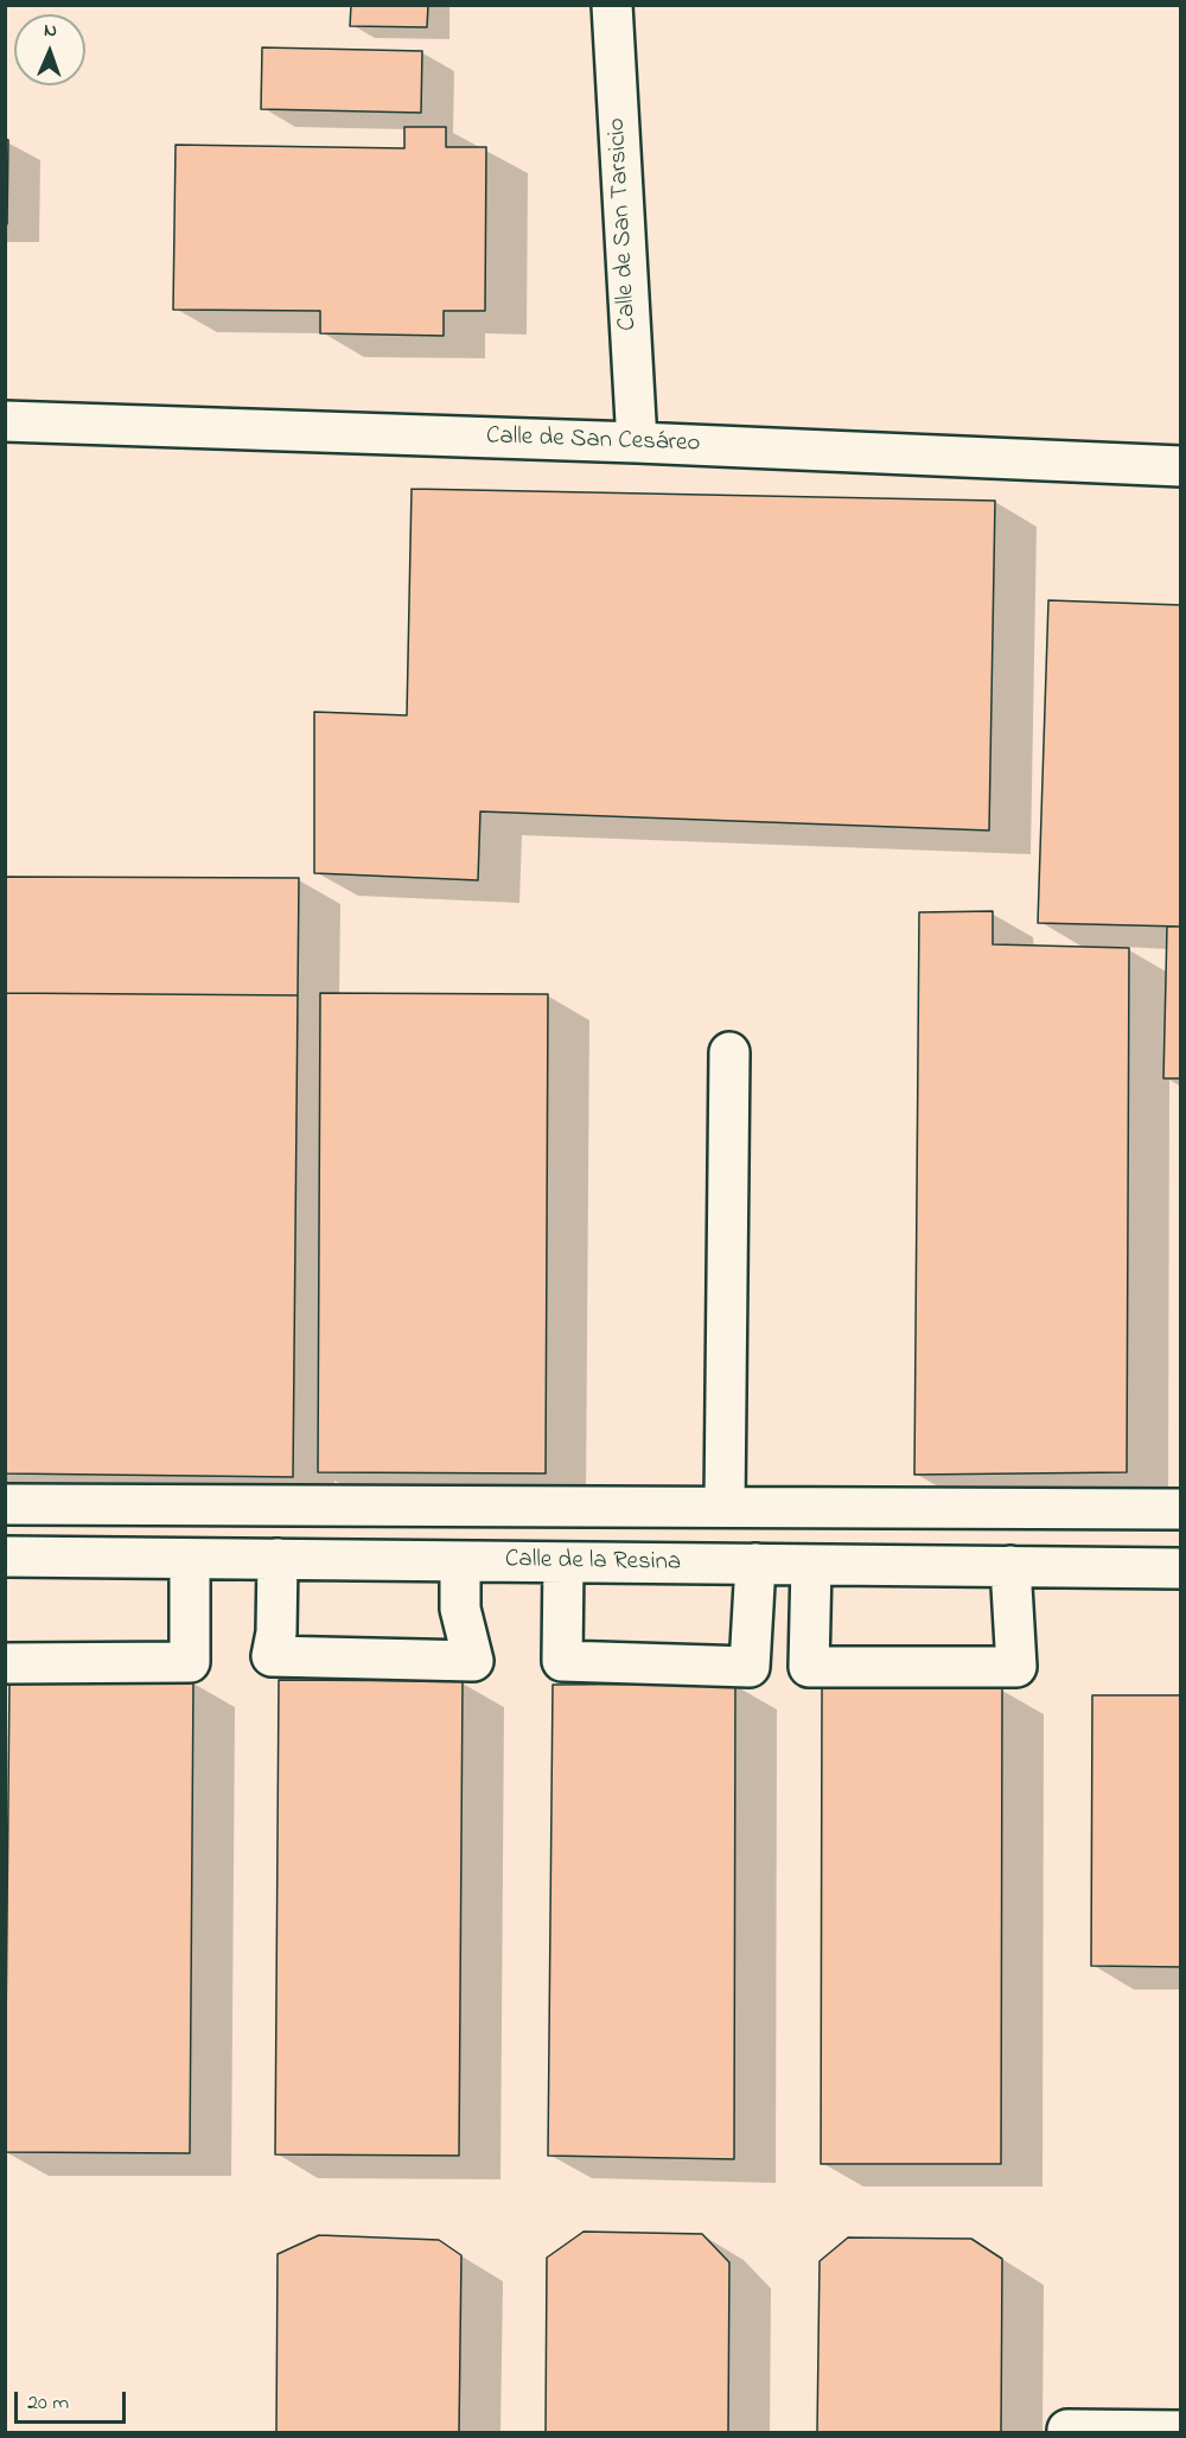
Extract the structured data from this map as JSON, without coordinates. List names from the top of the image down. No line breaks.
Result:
{"streets":{"street":["Calle de San Tarsicio","Calle de San Cesáreo","Calle de la Resina"]},"crossings":[["Calle de San Tarsicio","Calle de San Cesáreo"]],"scale_bar":"20 m","north":"top"}
